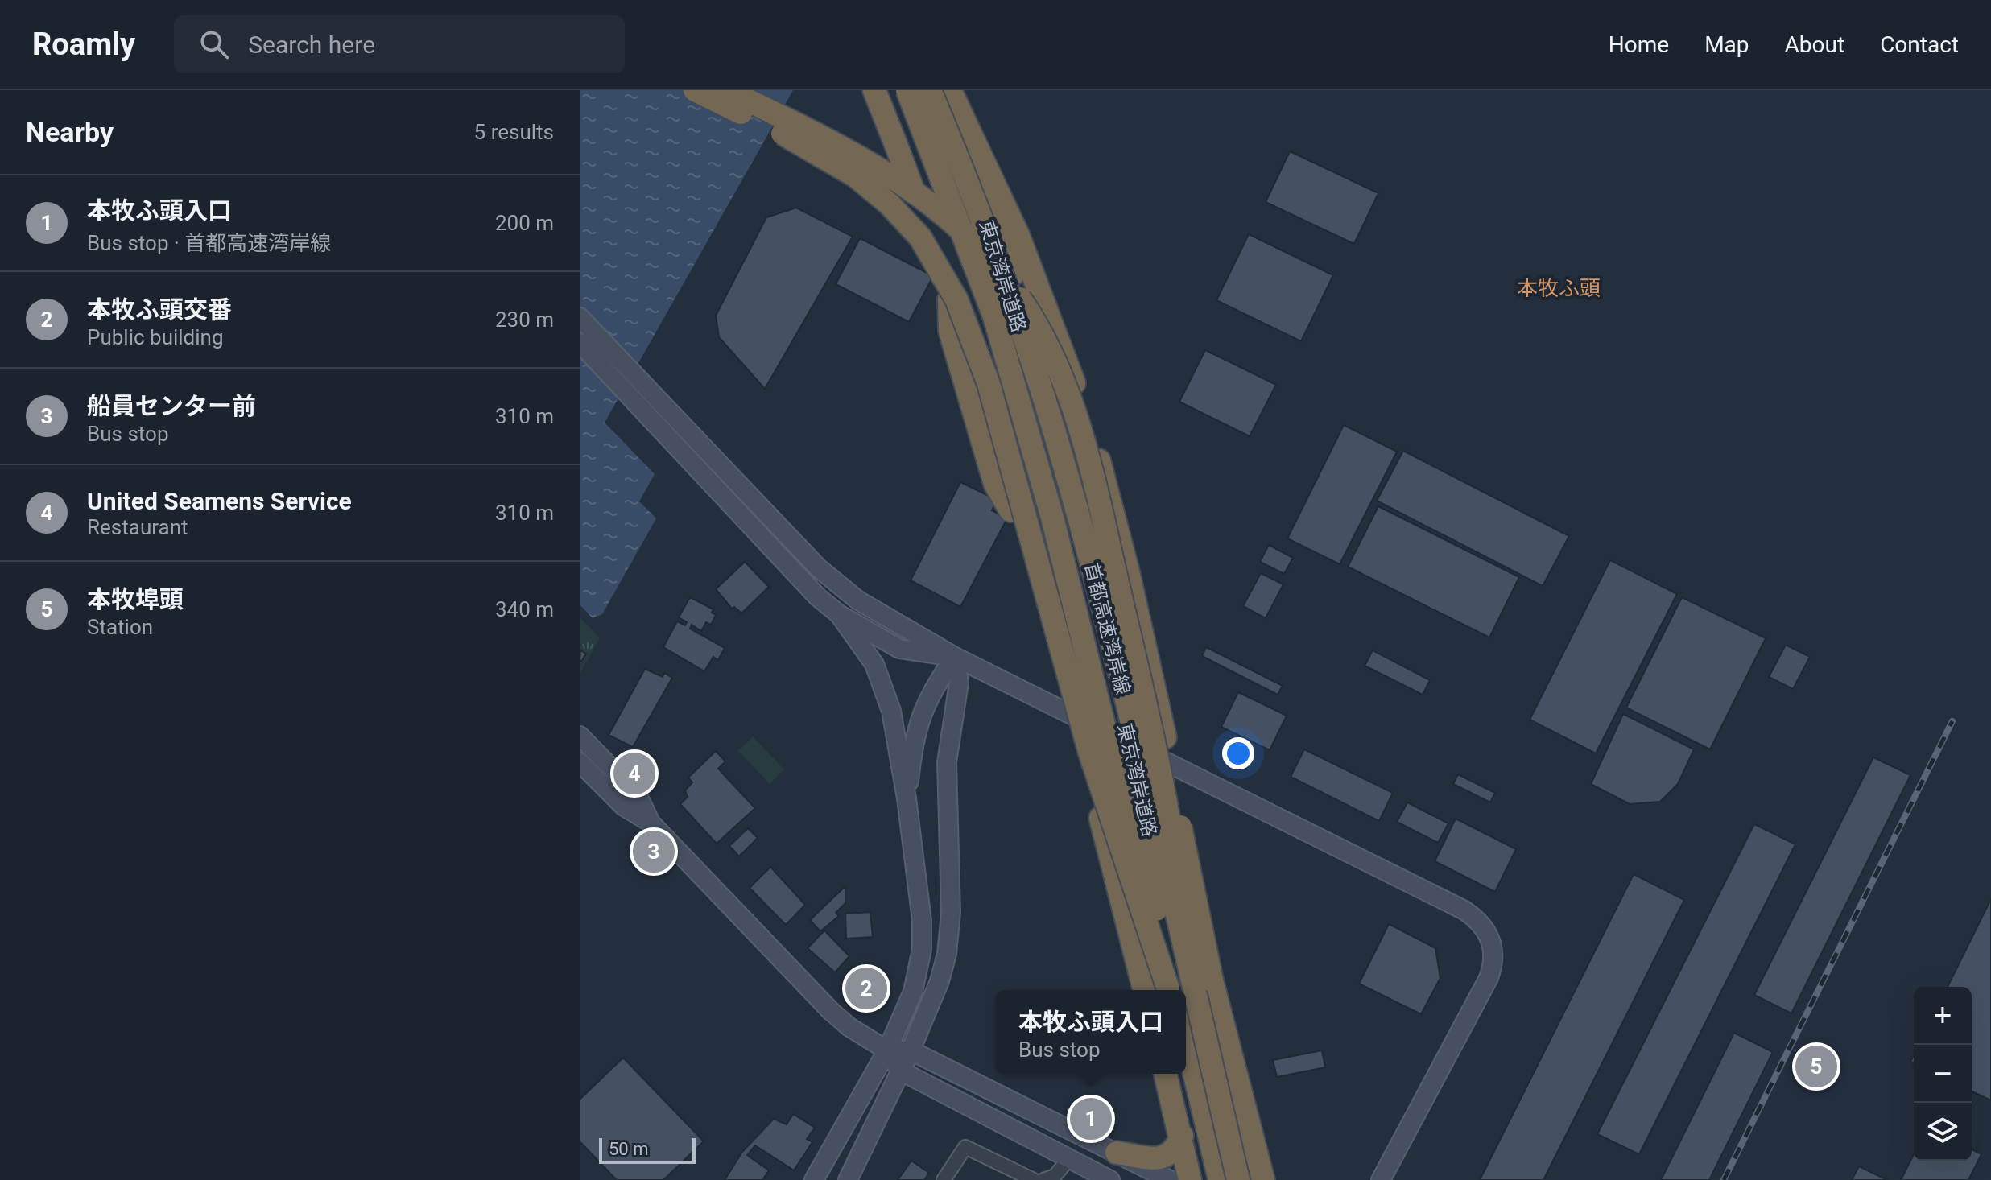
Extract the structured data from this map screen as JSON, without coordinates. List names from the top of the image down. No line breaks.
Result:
{"streets":{"highway":["東京湾岸道路","首都高速湾岸線"]},"crossings":[["東京湾岸道路","首都高速湾岸線"]],"districts":["本牧ふ頭"],"scale_bar":"50 m","page":{"header":"Roamly","search":"Search here","nav":["Home","Map","About","Contact"],"heading":["Nearby","5 results"],"list":[{"mark":"1","name":"本牧ふ頭入口","note":"Bus stop · 首都高速湾岸線","value":"200 m"},{"mark":"2","name":"本牧ふ頭交番","note":"Public building","value":"230 m"},{"mark":"3","name":"船員センター前","note":"Bus stop","value":"310 m"},{"mark":"4","name":"United Seamens Service","note":"Restaurant","value":"310 m"},{"mark":"5","name":"本牧埠頭","note":"Station","value":"340 m"}],"pins":["4","3","2","5","1"],"map_buttons":["+","−"],"popup":["本牧ふ頭入口","Bus stop"],"scale":"50 m"}}
